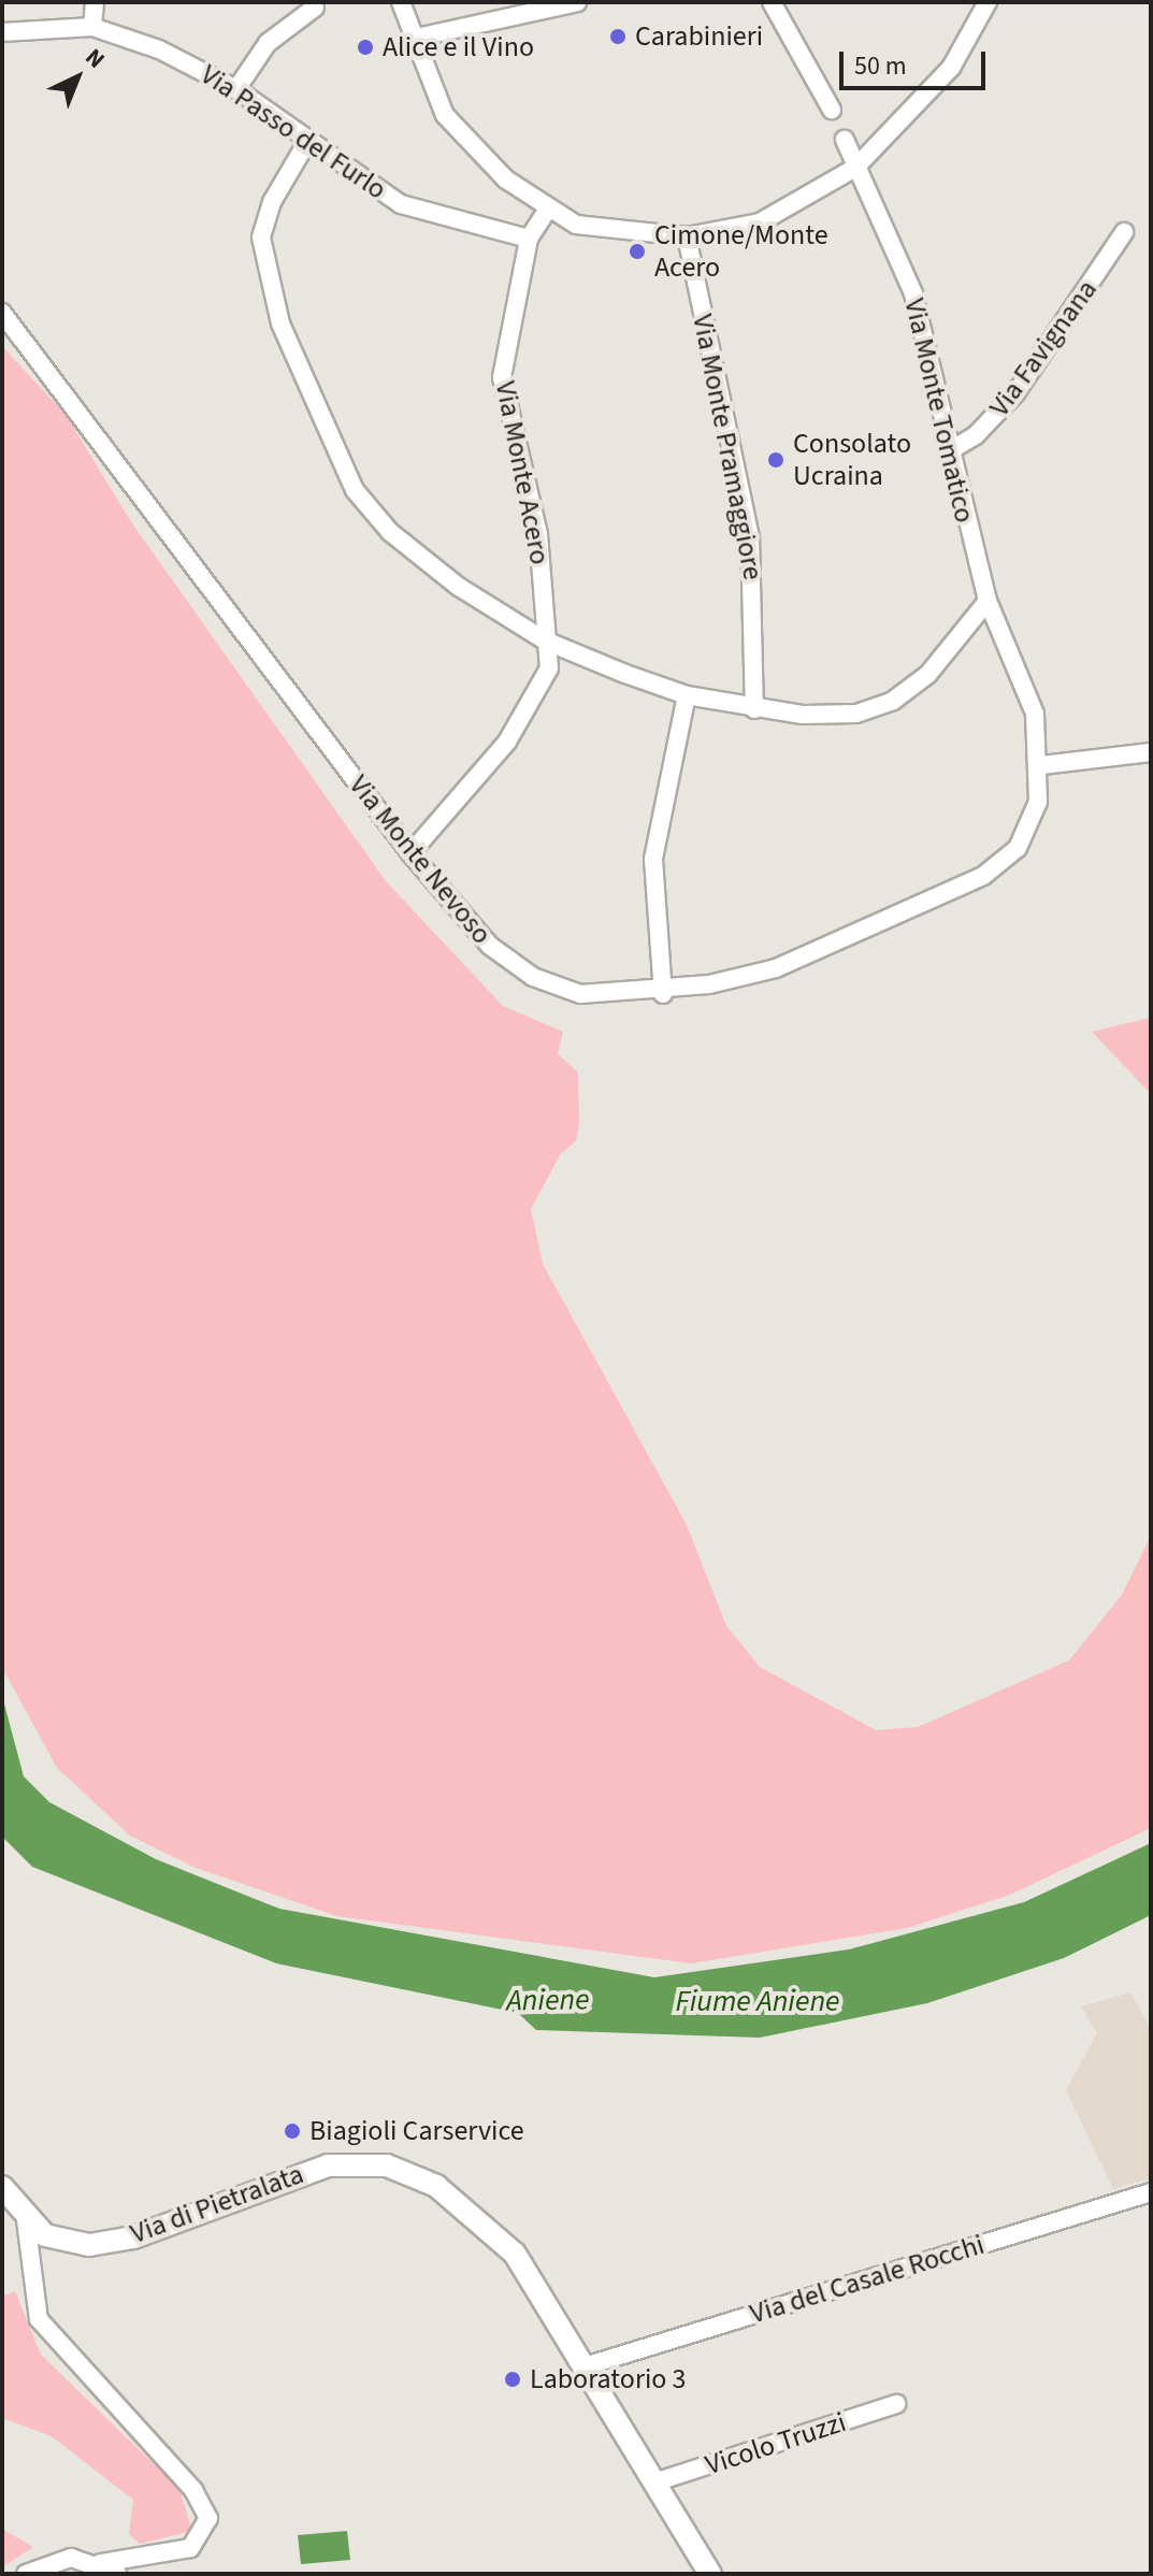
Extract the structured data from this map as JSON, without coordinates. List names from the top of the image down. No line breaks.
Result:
{"streets":{"street":["Via Passo del Furlo","Via Favignana","Via Monte Tomatico","Via Monte Pramaggiore","Via Monte Acero","Via Monte Nevoso","Via di Pietralata","Via del Casale Rocchi","Vicolo Truzzi"]},"crossings":[["Via Passo del Furlo","Via Monte Acero"],["Via Favignana","Via Monte Tomatico"],["Via Monte Tomatico","Via Monte Nevoso"],["Via Monte Acero","Via Monte Nevoso"],["Via di Pietralata","Via del Casale Rocchi"],["Via di Pietralata","Vicolo Truzzi"]],"water":["Aniene","Fiume Aniene"],"places":["Carabinieri","Alice e il Vino","Cimone/Monte Acero","Consolato Ucraina","Biagioli Carservice","Laboratorio 3"],"scale_bar":"50 m","north":"top right"}
